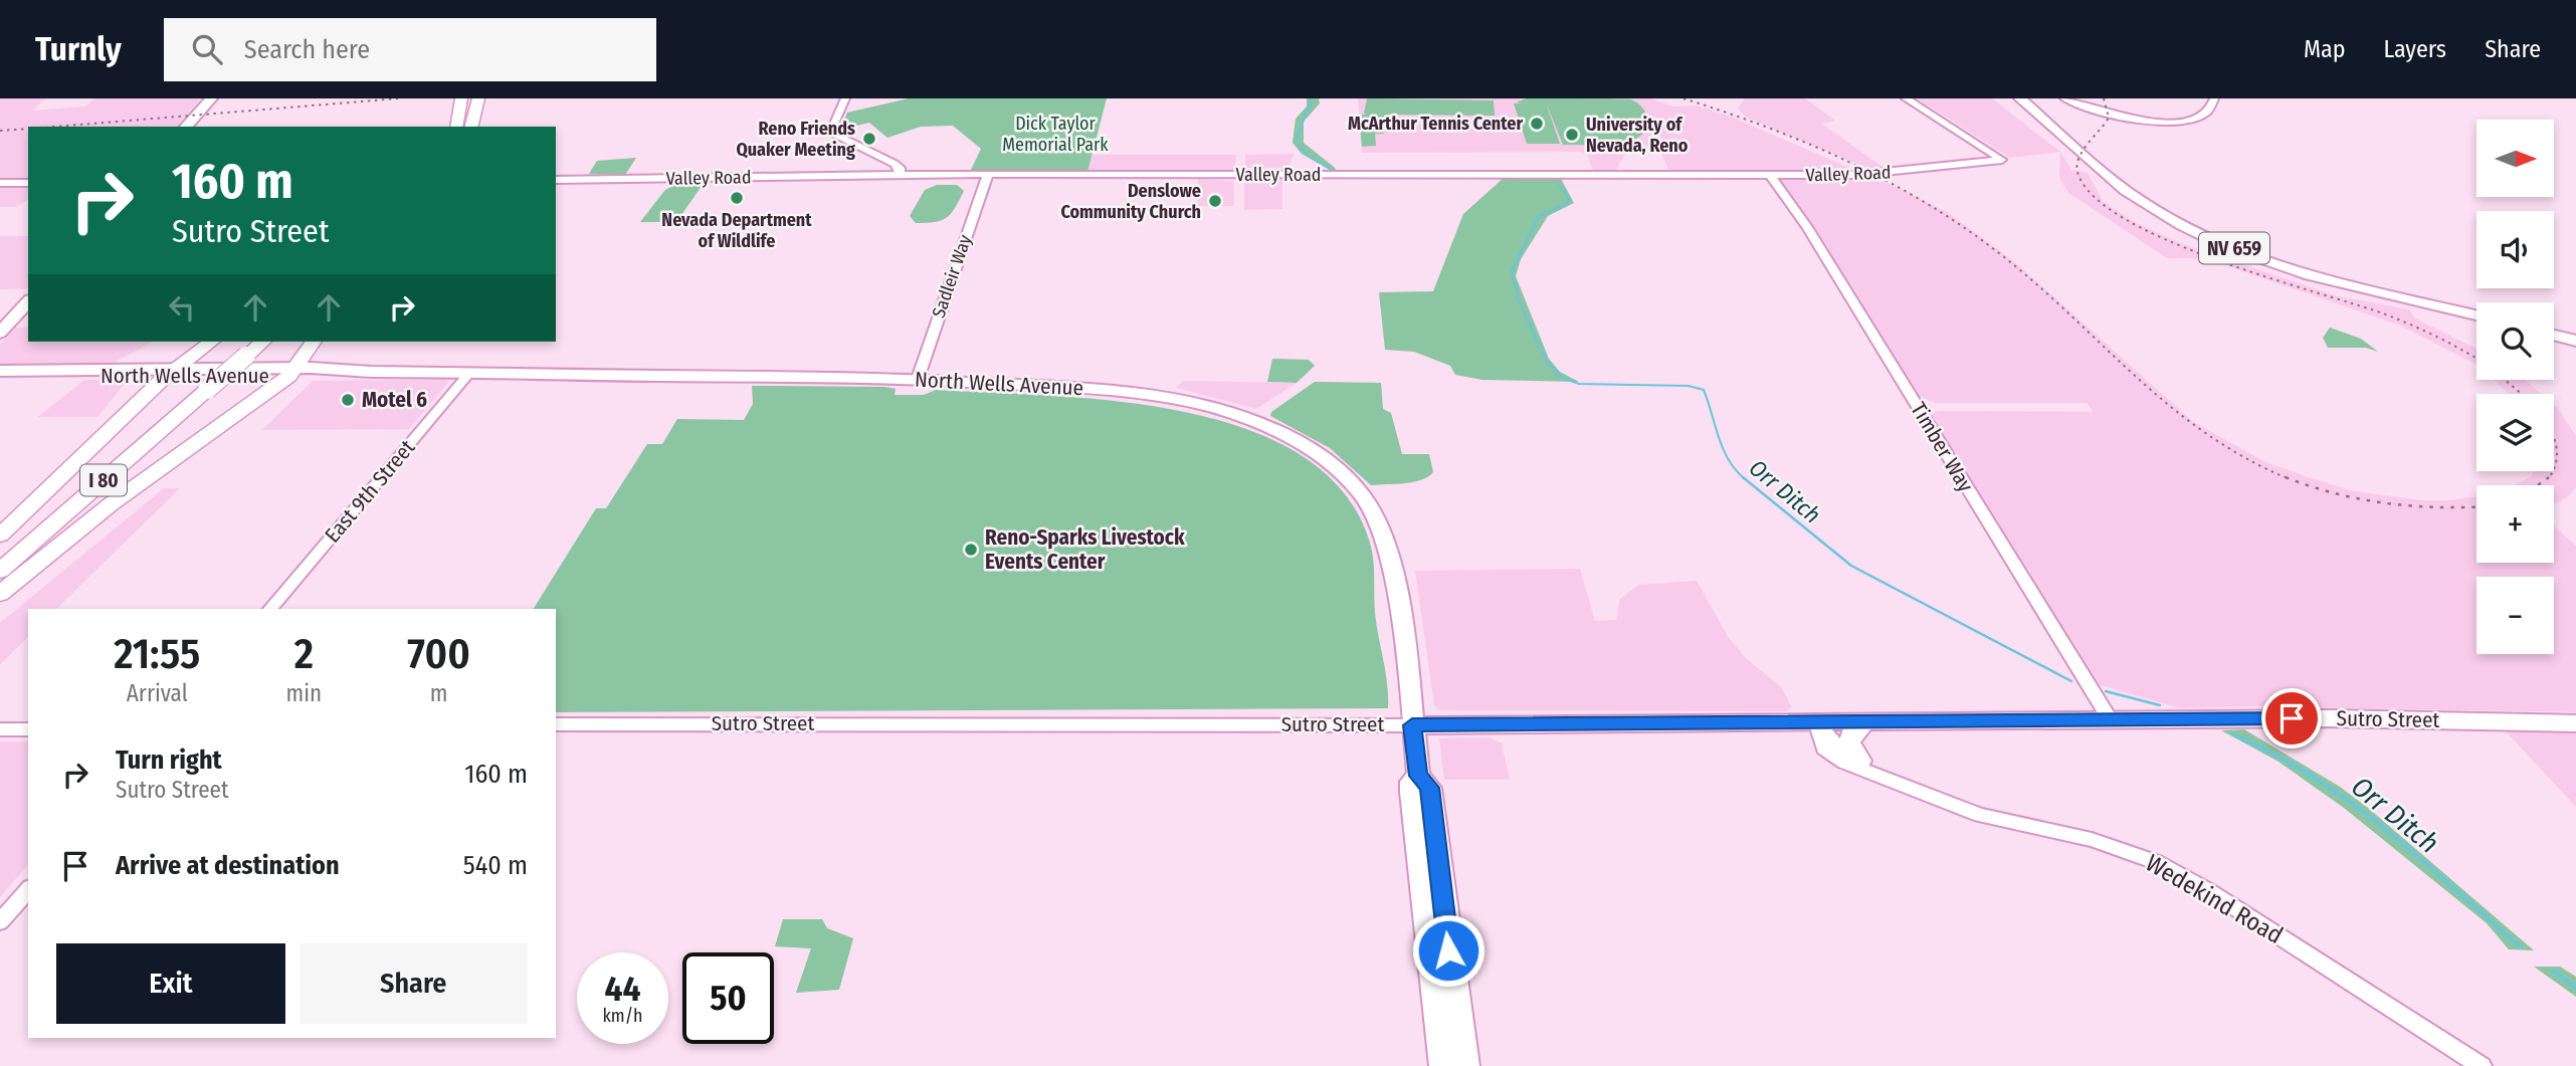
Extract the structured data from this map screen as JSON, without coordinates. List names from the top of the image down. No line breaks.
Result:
{"streets":{"highway":["I 80"],"main road":["NV 659","North Wells Avenue","Sutro Street"],"street":["Valley Road","Sadleir Way","Timber Way","East 9th Street","Wedekind Road"]},"crossings":[["Valley Road","Sadleir Way"],["Valley Road","Timber Way"],["Sadleir Way","North Wells Avenue"],["North Wells Avenue","East 9th Street"],["North Wells Avenue","Sutro Street"],["Timber Way","Sutro Street"],["Sutro Street","Wedekind Road"]],"water":["Orr Ditch"],"parks":["Dick Taylor Memorial Park"],"places":["McArthur Tennis Center","University of Nevada, Reno","Reno Friends Quaker Meeting","Nevada Department of Wildlife","Denslowe Community Church","Motel 6","Reno-Sparks Livestock Events Center"],"north":"right","page":{"header":"Turnly","search":"Search here","nav":["Map","Layers","Share"],"map_buttons":["+","−"],"turn":["160 m","Sutro Street"],"eta":["21:55","Arrival","2","min","700","m"],"list":[{"name":"Turn right","note":"Sutro Street","value":"160 m"},{"name":"Arrive at destination","value":"540 m"}],"buttons":["Exit","Share"],"speed":"44 km/h","limit":"50"}}
